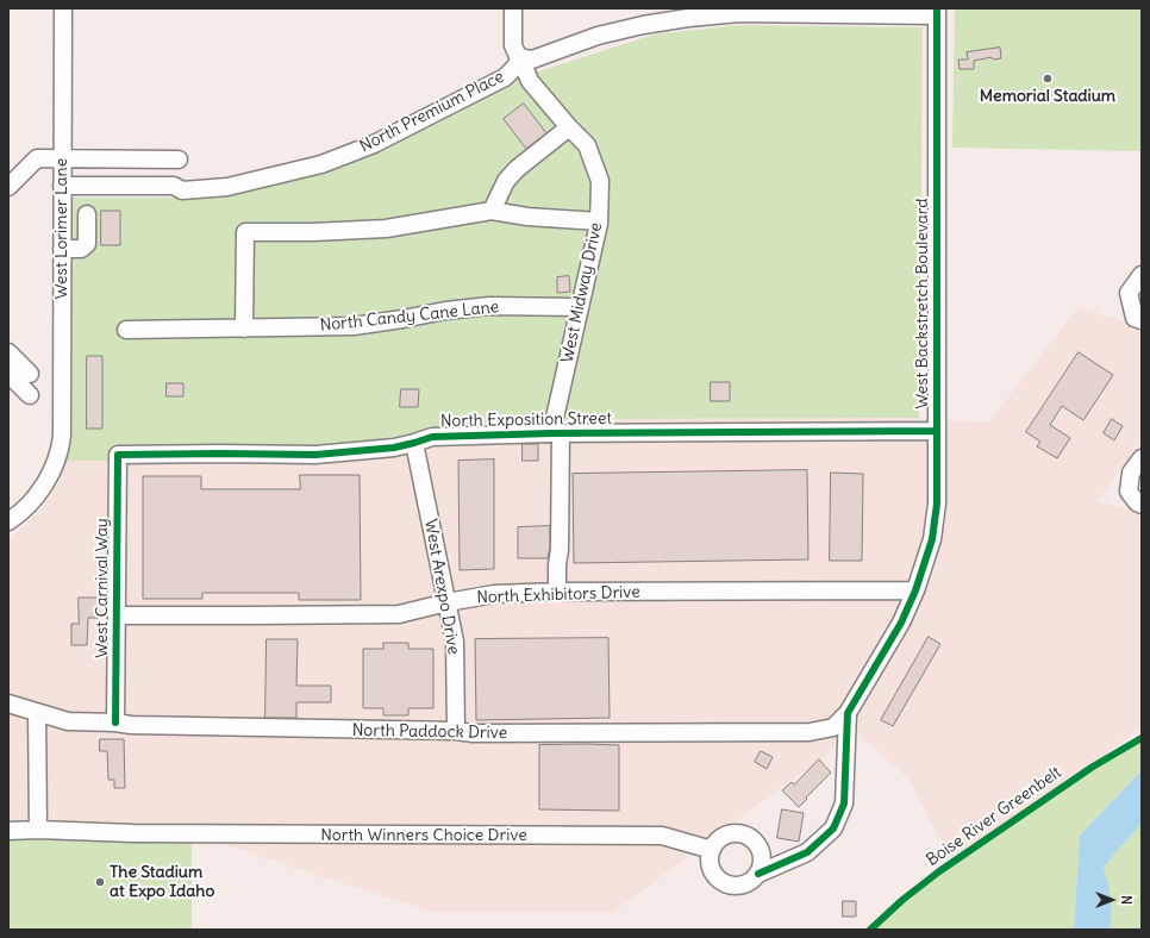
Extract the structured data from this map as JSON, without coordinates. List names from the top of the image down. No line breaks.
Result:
{"streets":{"street":["North Premium Place","West Lorimer Lane","West Midway Drive","West Backstretch Boulevard","North Candy Cane Lane","North Exposition Street","West Arexpo Drive","West Carnival Way","North Exhibitors Drive","North Paddock Drive","North Winners Choice Drive"],"cycle path":["Boise River Greenbelt"]},"crossings":[["North Premium Place","West Lorimer Lane"],["North Premium Place","West Midway Drive"],["North Premium Place","West Backstretch Boulevard"],["West Midway Drive","North Candy Cane Lane"],["West Midway Drive","North Exposition Street"],["West Midway Drive","North Exhibitors Drive"],["West Backstretch Boulevard","North Exposition Street"],["West Backstretch Boulevard","North Exhibitors Drive"],["West Backstretch Boulevard","North Paddock Drive"],["West Backstretch Boulevard","North Winners Choice Drive"],["North Exposition Street","West Arexpo Drive"],["North Exposition Street","West Carnival Way"],["West Arexpo Drive","North Exhibitors Drive"],["West Arexpo Drive","North Paddock Drive"],["West Carnival Way","North Exhibitors Drive"],["West Carnival Way","North Paddock Drive"]],"places":["Memorial Stadium","The Stadium at Expo Idaho"],"north":"right"}
